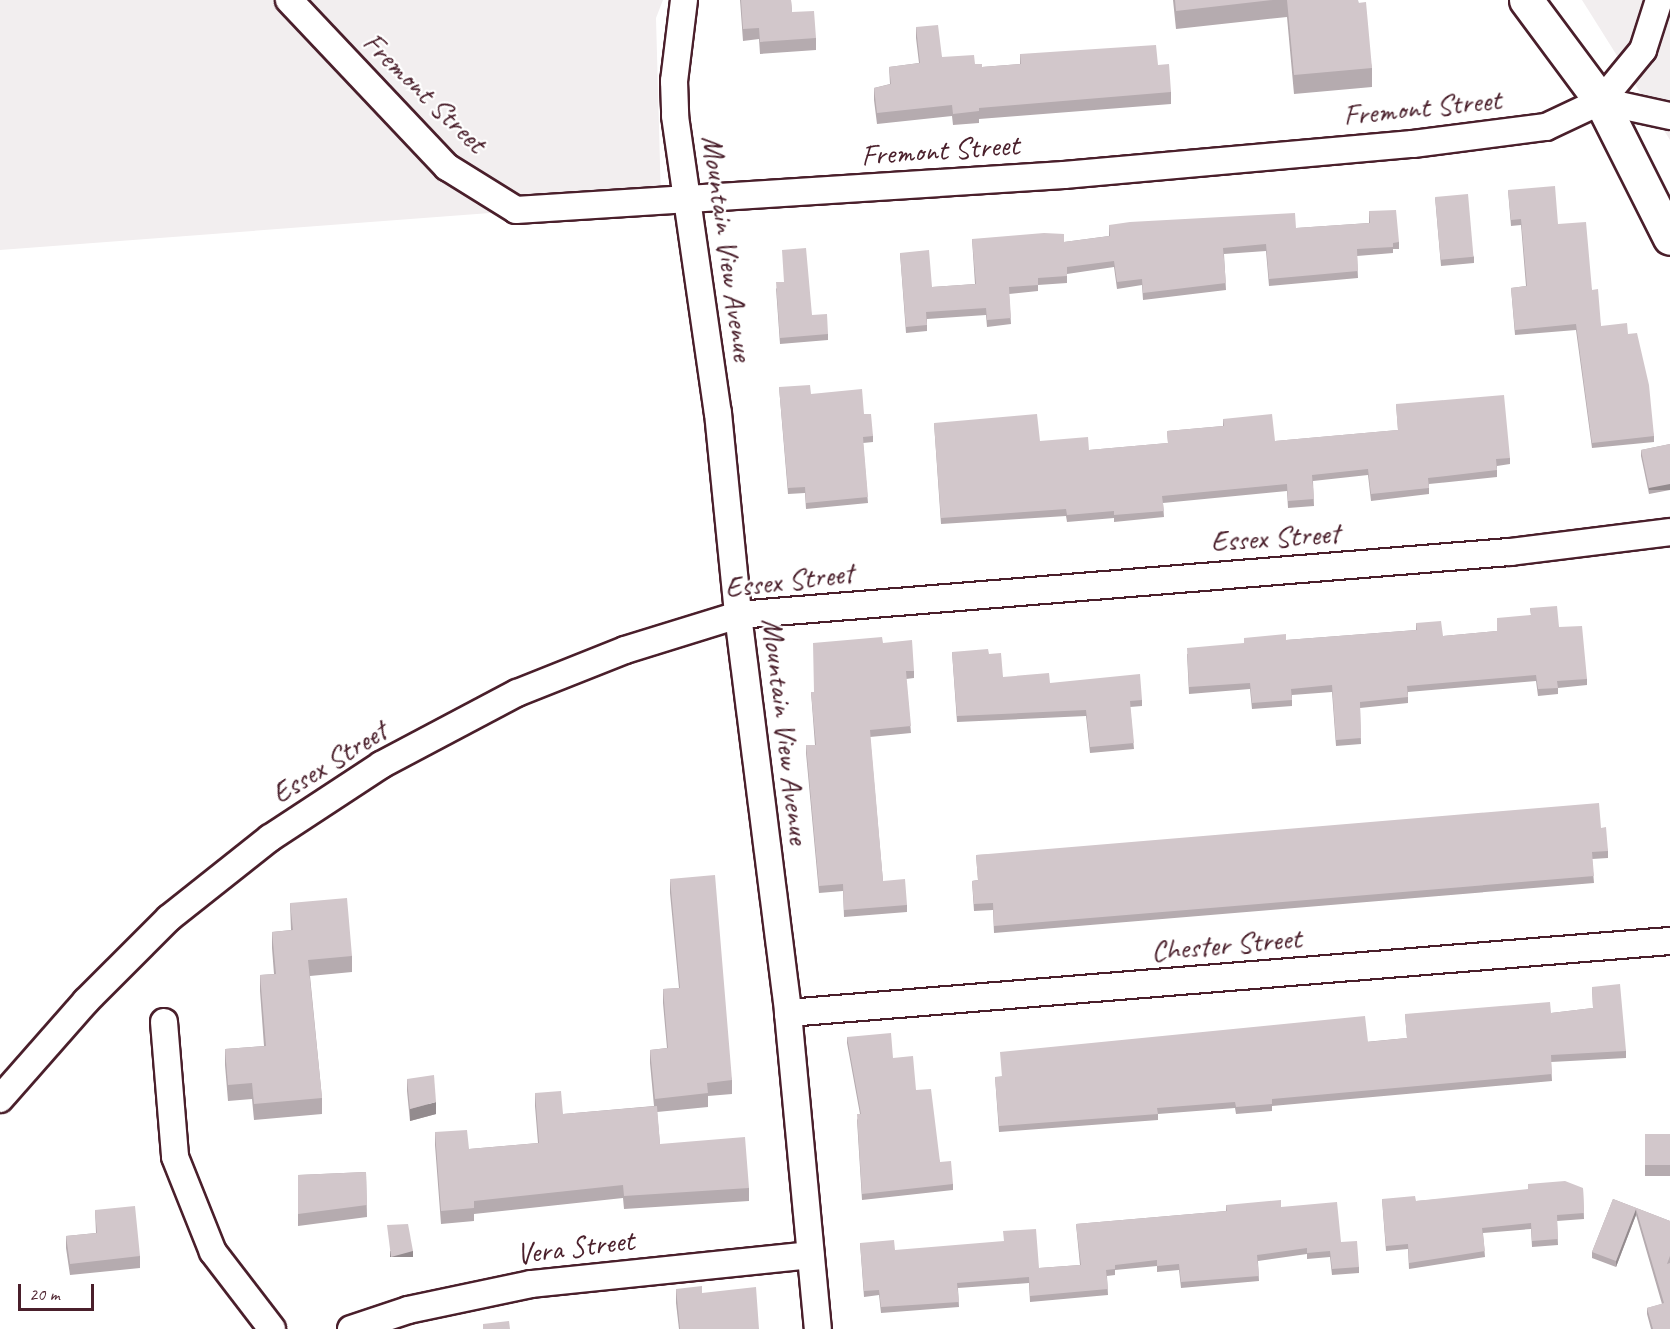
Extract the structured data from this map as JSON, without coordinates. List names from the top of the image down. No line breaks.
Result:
{"streets":{"street":["Fremont Street","Mountain View Avenue","Essex Street","Chester Street","Vera Street"]},"crossings":[["Fremont Street","Mountain View Avenue"],["Mountain View Avenue","Essex Street"],["Mountain View Avenue","Chester Street"],["Mountain View Avenue","Vera Street"]],"scale_bar":"20 m"}
